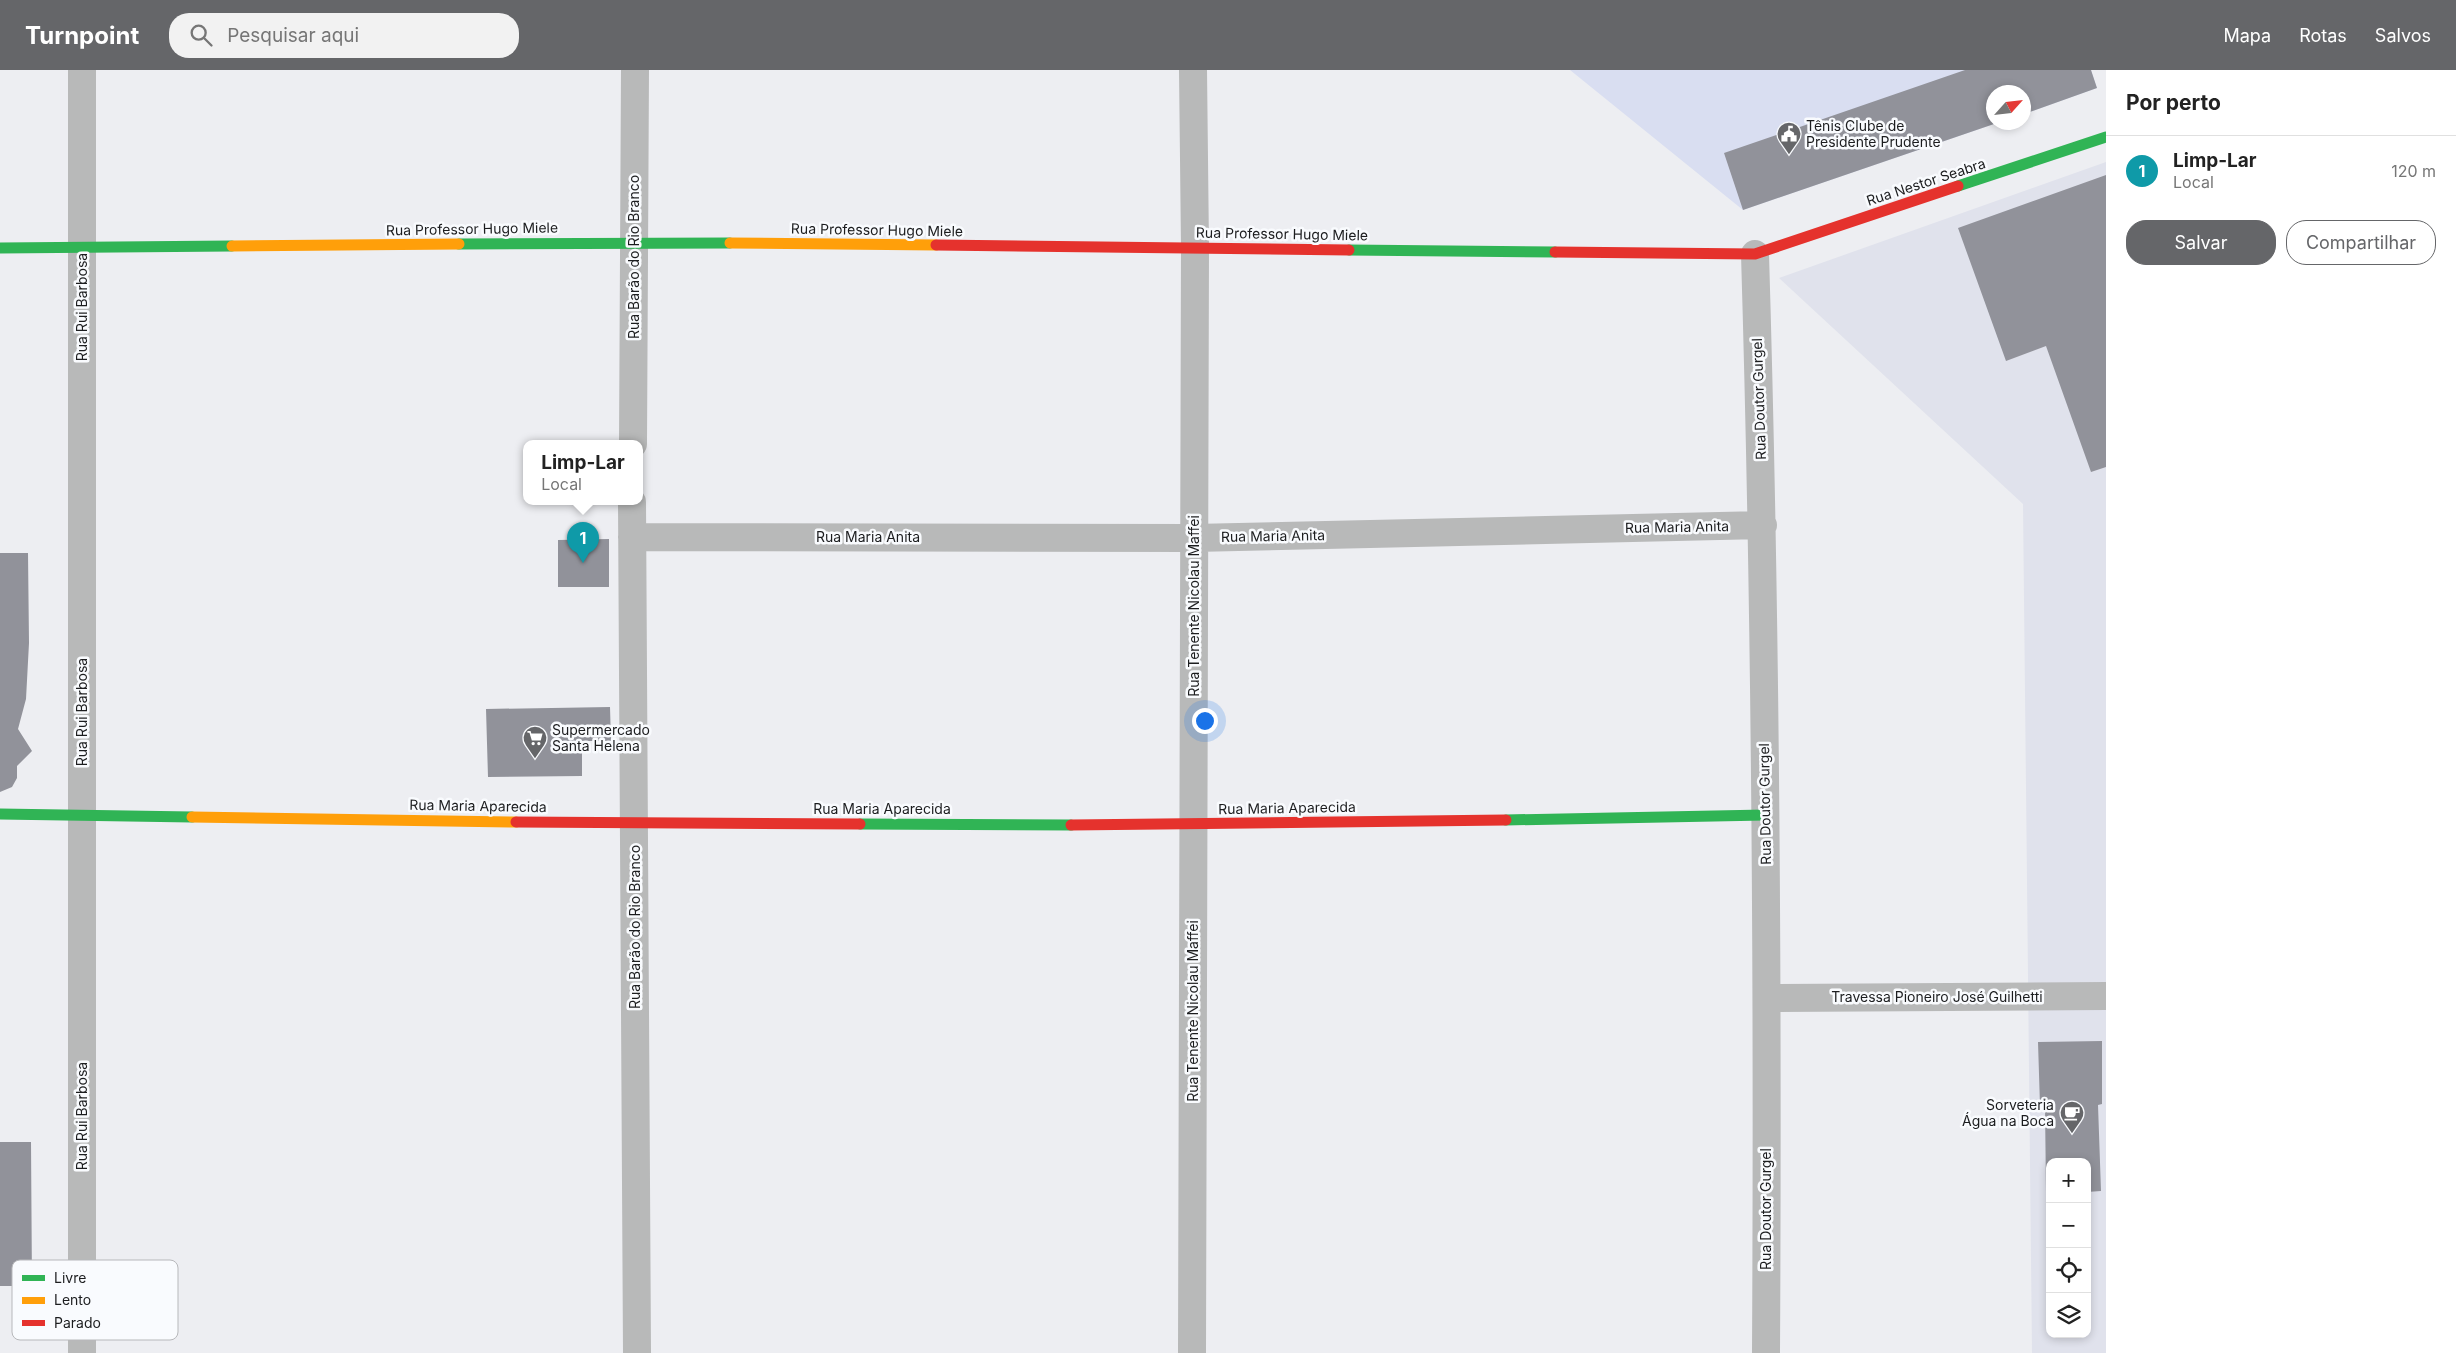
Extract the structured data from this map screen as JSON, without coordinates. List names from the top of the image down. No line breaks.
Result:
{"streets":{"street":["Rua Nestor Seabra","Rua Professor Hugo Miele","Rua Barão do Rio Branco","Rua Rui Barbosa","Rua Doutor Gurgel","Rua Maria Anita","Rua Tenente Nicolau Maffei","Rua Maria Aparecida","Travessa Pioneiro José Guilhetti"]},"crossings":[["Rua Nestor Seabra","Rua Professor Hugo Miele"],["Rua Nestor Seabra","Rua Doutor Gurgel"],["Rua Professor Hugo Miele","Rua Barão do Rio Branco"],["Rua Professor Hugo Miele","Rua Rui Barbosa"],["Rua Professor Hugo Miele","Rua Doutor Gurgel"],["Rua Professor Hugo Miele","Rua Tenente Nicolau Maffei"],["Rua Barão do Rio Branco","Rua Maria Anita"],["Rua Barão do Rio Branco","Rua Maria Aparecida"],["Rua Rui Barbosa","Rua Maria Aparecida"],["Rua Doutor Gurgel","Rua Maria Anita"],["Rua Doutor Gurgel","Rua Maria Aparecida"],["Rua Doutor Gurgel","Travessa Pioneiro José Guilhetti"],["Rua Maria Anita","Rua Tenente Nicolau Maffei"],["Rua Tenente Nicolau Maffei","Rua Maria Aparecida"]],"places":{"public building":["Tênis Clube de Presidente Prudente"],"supermarket":["Supermercado Santa Helena"],"cafe":["Sorveteria Água na Boca"]},"legend":["Livre","Lento","Parado"],"north":"top right","page":{"header":"Turnpoint","search":"Pesquisar aqui","nav":["Mapa","Rotas","Salvos"],"heading":"Por perto","list":[{"mark":"1","name":"Limp-Lar","note":"Local","value":"120 m"}],"buttons":["Salvar","Compartilhar"],"popup":["Limp-Lar","Local"],"pins":"1","map_buttons":["+","−"]}}
